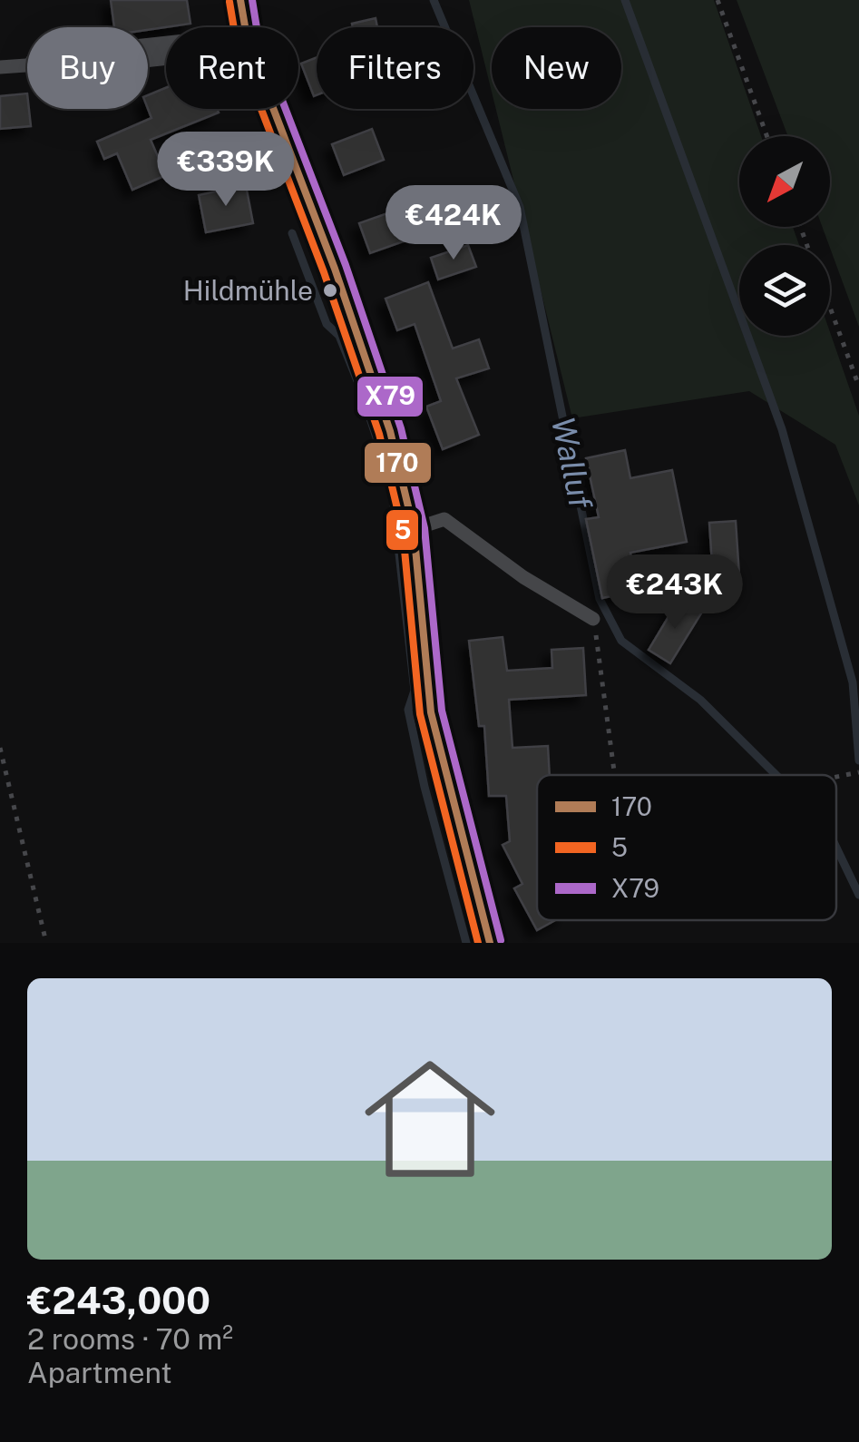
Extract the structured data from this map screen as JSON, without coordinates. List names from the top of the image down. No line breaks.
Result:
{"water":["Walluf"],"places":["Hildmühle"],"lines":["transit line 170","transit line X79","transit line 5"],"legend":["170","5","X79"],"north":"bottom left","page":{"chip":["Buy","Rent","Filters","New"],"price":["€339K","€424K","€243K"],"list":[{"name":"€243,000","note":"2 rooms · 70 m² · Apartment"}]}}
